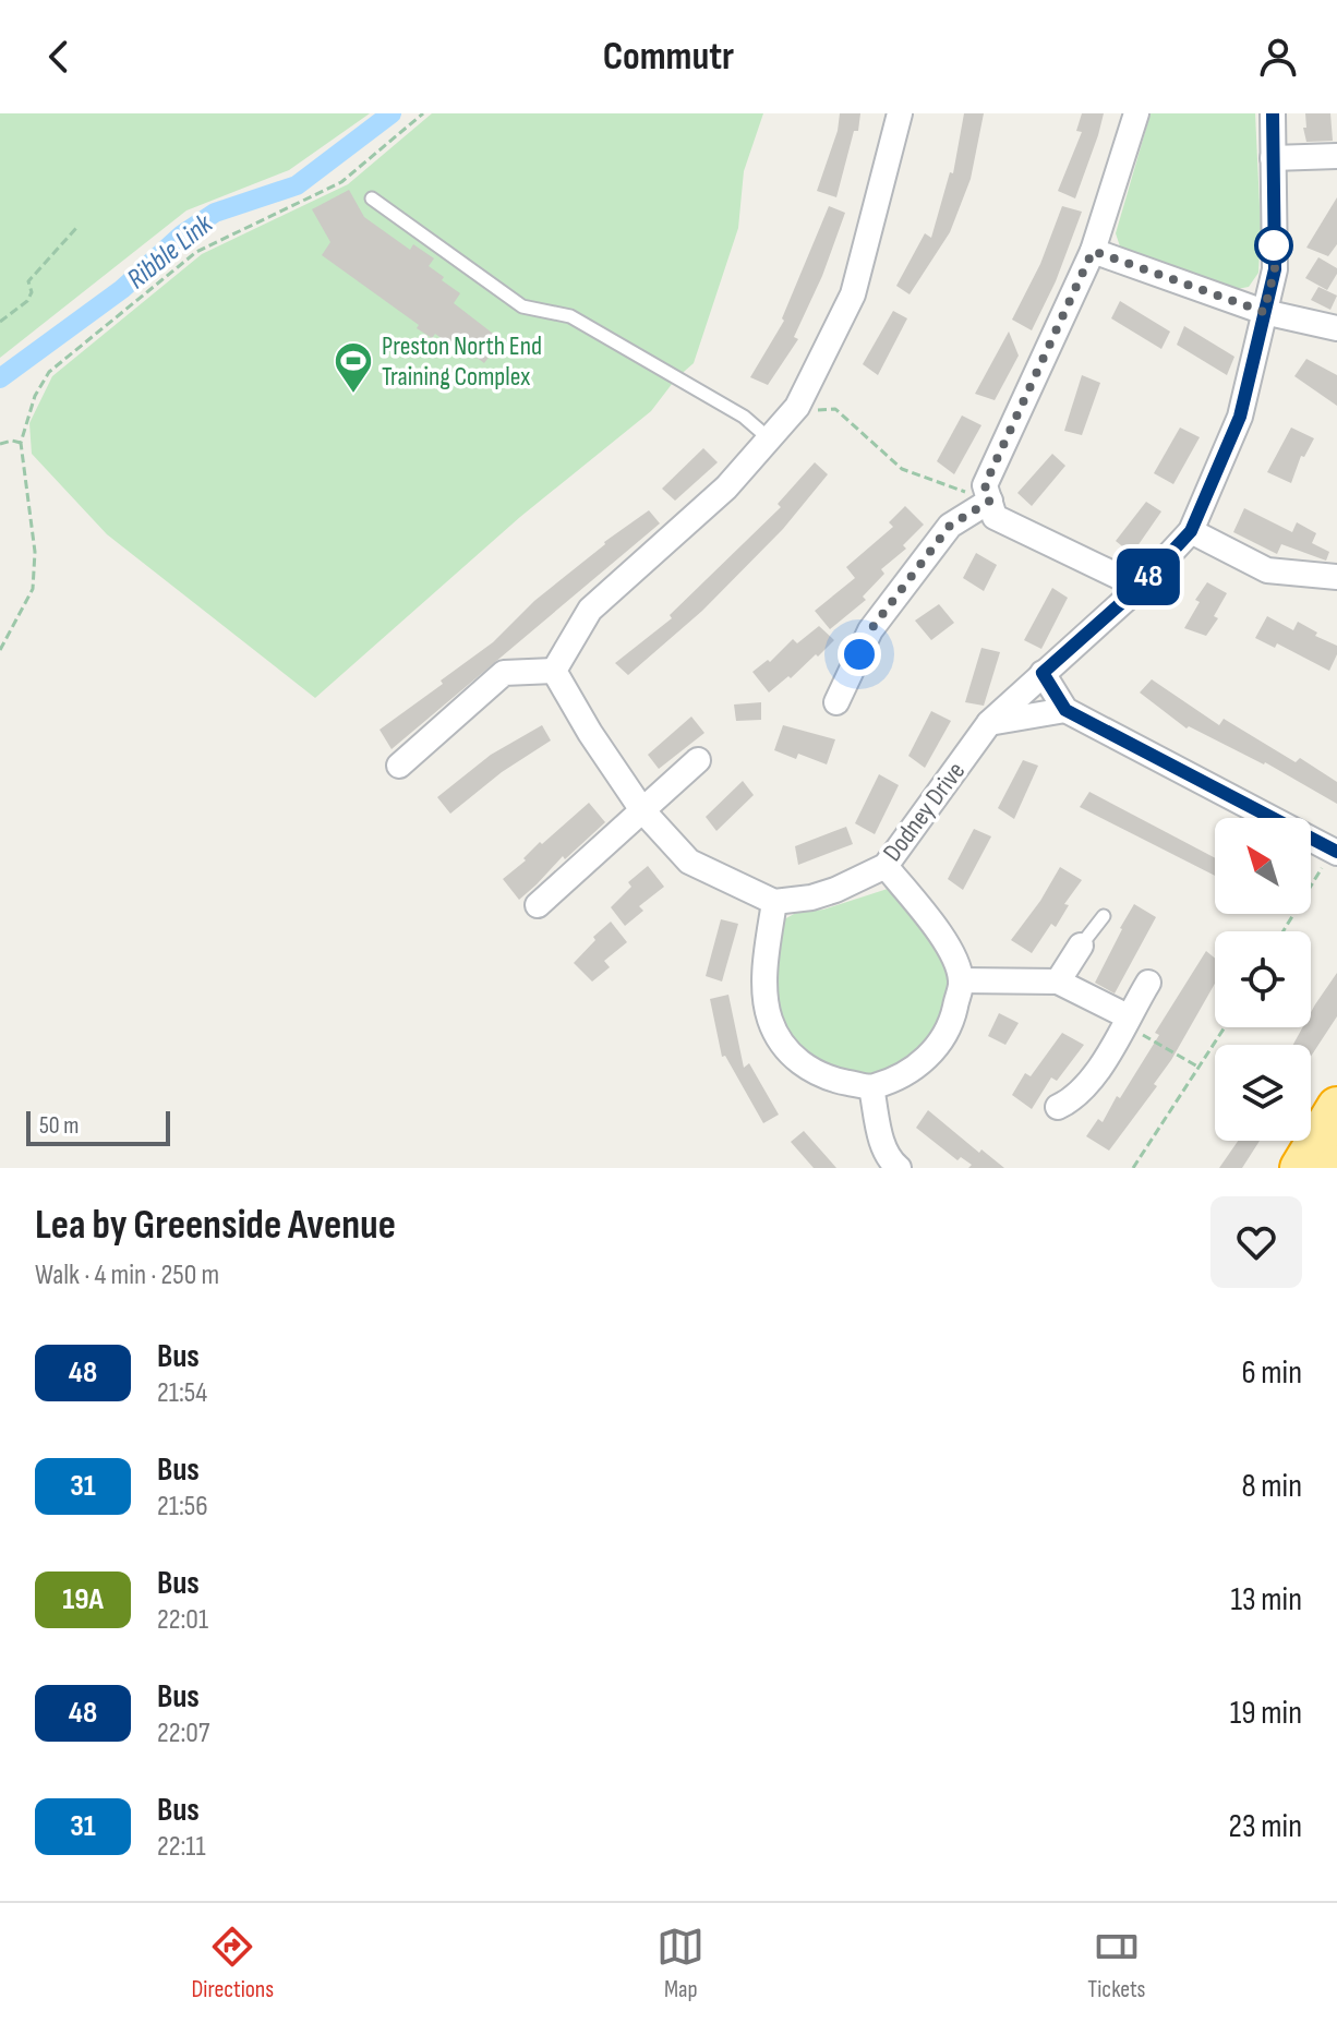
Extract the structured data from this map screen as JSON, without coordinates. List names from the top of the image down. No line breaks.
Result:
{"streets":{"street":["Dodney Drive"]},"water":["Ribble Link"],"places":{"sports":["Preston North End Training Complex"]},"lines":["bus line 48"],"scale_bar":"50 m","north":"top left","page":{"header":"Commutr","on_map":"48","scale":"50 m","heading":["Lea by Greenside Avenue","Walk · 4 min · 250 m"],"list":[{"mark":"48","name":"Bus","note":"21:54","value":"6 min"},{"mark":"31","name":"Bus","note":"21:56","value":"8 min"},{"mark":"19A","name":"Bus","note":"22:01","value":"13 min"},{"mark":"48","name":"Bus","note":"22:07","value":"19 min"},{"mark":"31","name":"Bus","note":"22:11","value":"23 min"}],"tabs":["Directions","Map","Tickets"]}}
